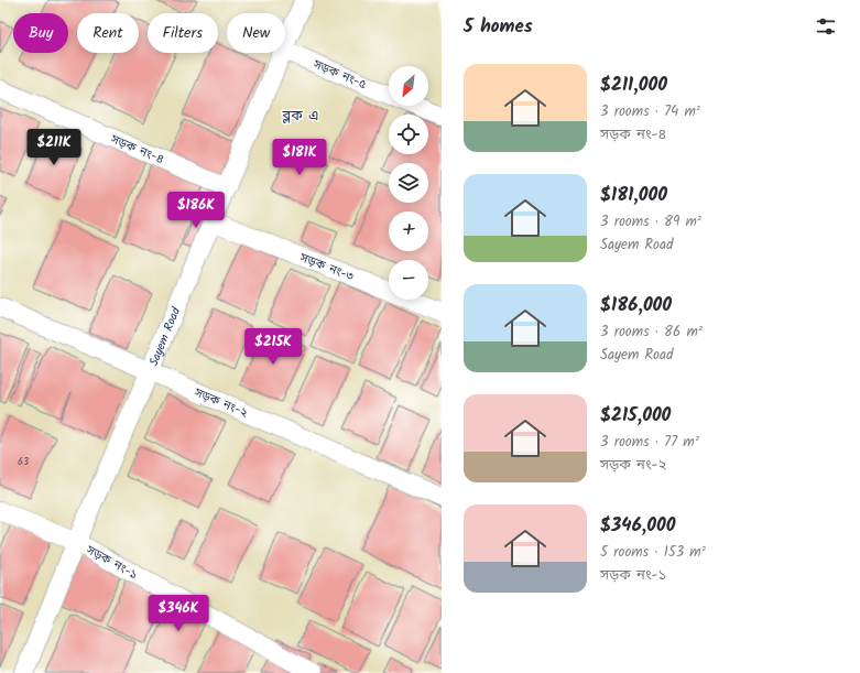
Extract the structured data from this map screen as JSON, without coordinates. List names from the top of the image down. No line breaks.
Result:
{"streets":{"street":["সড়ক নং-৫","সড়ক নং-৪","সড়ক নং-৩","Sayem Road","সড়ক নং-২","সড়ক নং-১"]},"crossings":[["সড়ক নং-৪","Sayem Road"],["সড়ক নং-৩","Sayem Road"],["Sayem Road","সড়ক নং-২"],["Sayem Road","সড়ক নং-১"]],"districts":["ব্লক এ"],"house_numbers":["63"],"north":"bottom left","page":{"heading":"5 homes","chip":["Buy","Rent","Filters","New"],"list":[{"name":"$211,000","note":"3 rooms · 74 m² · সড়ক নং-৪"},{"name":"$181,000","note":"3 rooms · 89 m² · Sayem Road"},{"name":"$186,000","note":"3 rooms · 86 m² · Sayem Road"},{"name":"$215,000","note":"3 rooms · 77 m² · সড়ক নং-২"},{"name":"$346,000","note":"5 rooms · 153 m² · সড়ক নং-১"}],"map_buttons":["+","−"],"price":["$211K","$181K","$186K","$215K","$346K"]}}
